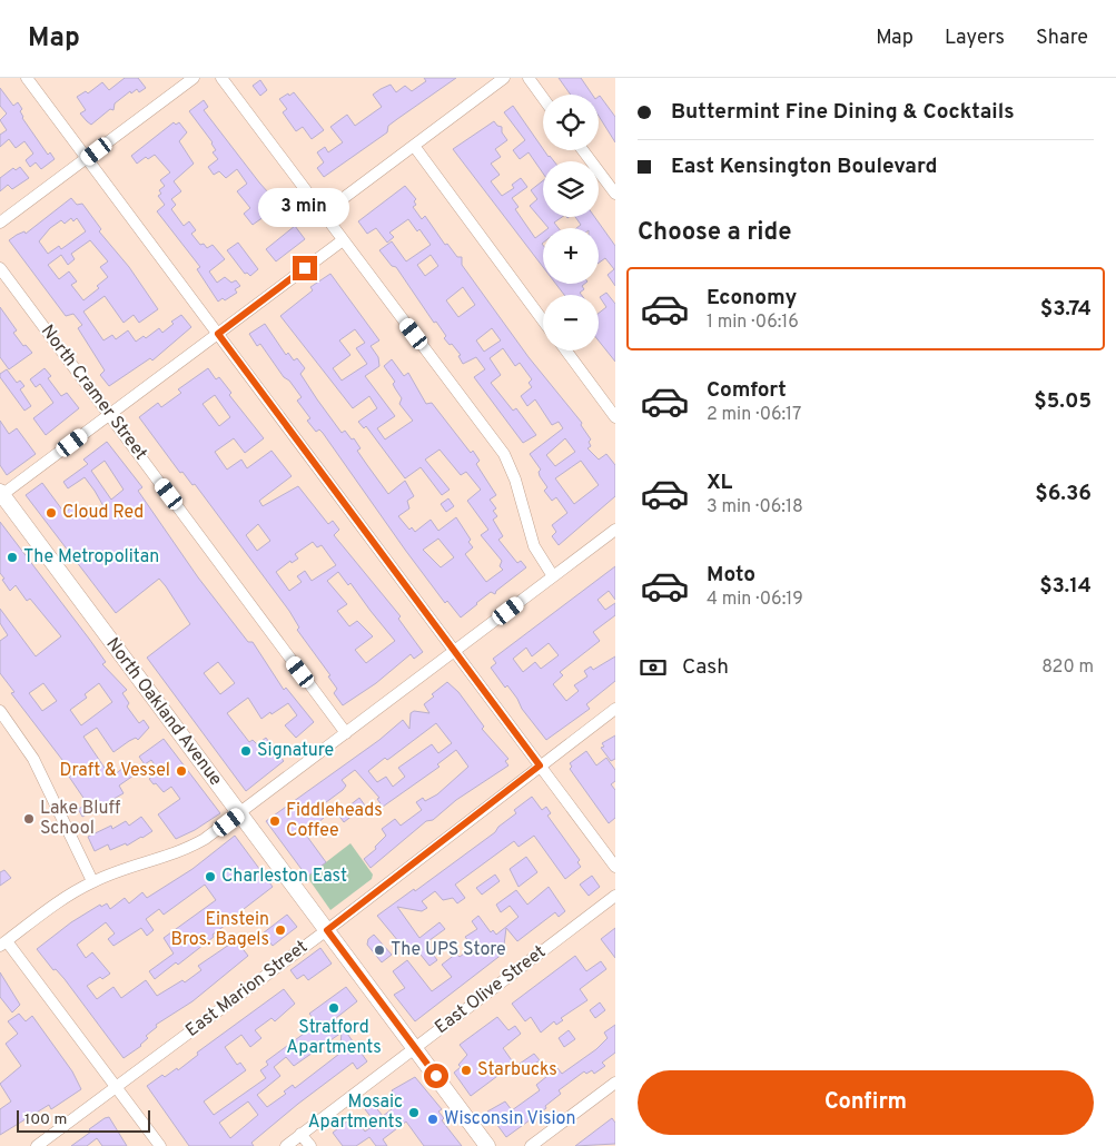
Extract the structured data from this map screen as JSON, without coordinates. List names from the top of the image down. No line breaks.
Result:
{"streets":{"main road":["North Oakland Avenue"],"street":["North Cramer Street","East Marion Street","East Olive Street"]},"crossings":[["North Oakland Avenue","East Marion Street"],["North Oakland Avenue","East Olive Street"]],"places":["Cloud Red","The Metropolitan","Signature","Draft & Vessel","Lake Bluff School","Fiddleheads Coffee","Charleston East","Einstein Bros. Bagels","The UPS Store","Stratford Apartments","Starbucks","Mosaic Apartments","Wisconsin Vision"],"scale_bar":"100 m","page":{"header":"Map","nav":["Map","Layers","Share"],"banner":["Buttermint Fine Dining & Cocktails","East Kensington Boulevard"],"map_buttons":["+","−"],"bubble":"3 min","heading":"Choose a ride","list":[{"name":"Economy","note":"1 min · 06:16","value":"$3.74"},{"name":"Comfort","note":"2 min · 06:17","value":"$5.05"},{"name":"XL","note":"3 min · 06:18","value":"$6.36"},{"name":"Moto","note":"4 min · 06:19","value":"$3.14"}],"pay":["Cash","820 m"],"buttons":"Confirm","scale":"100 m"}}
